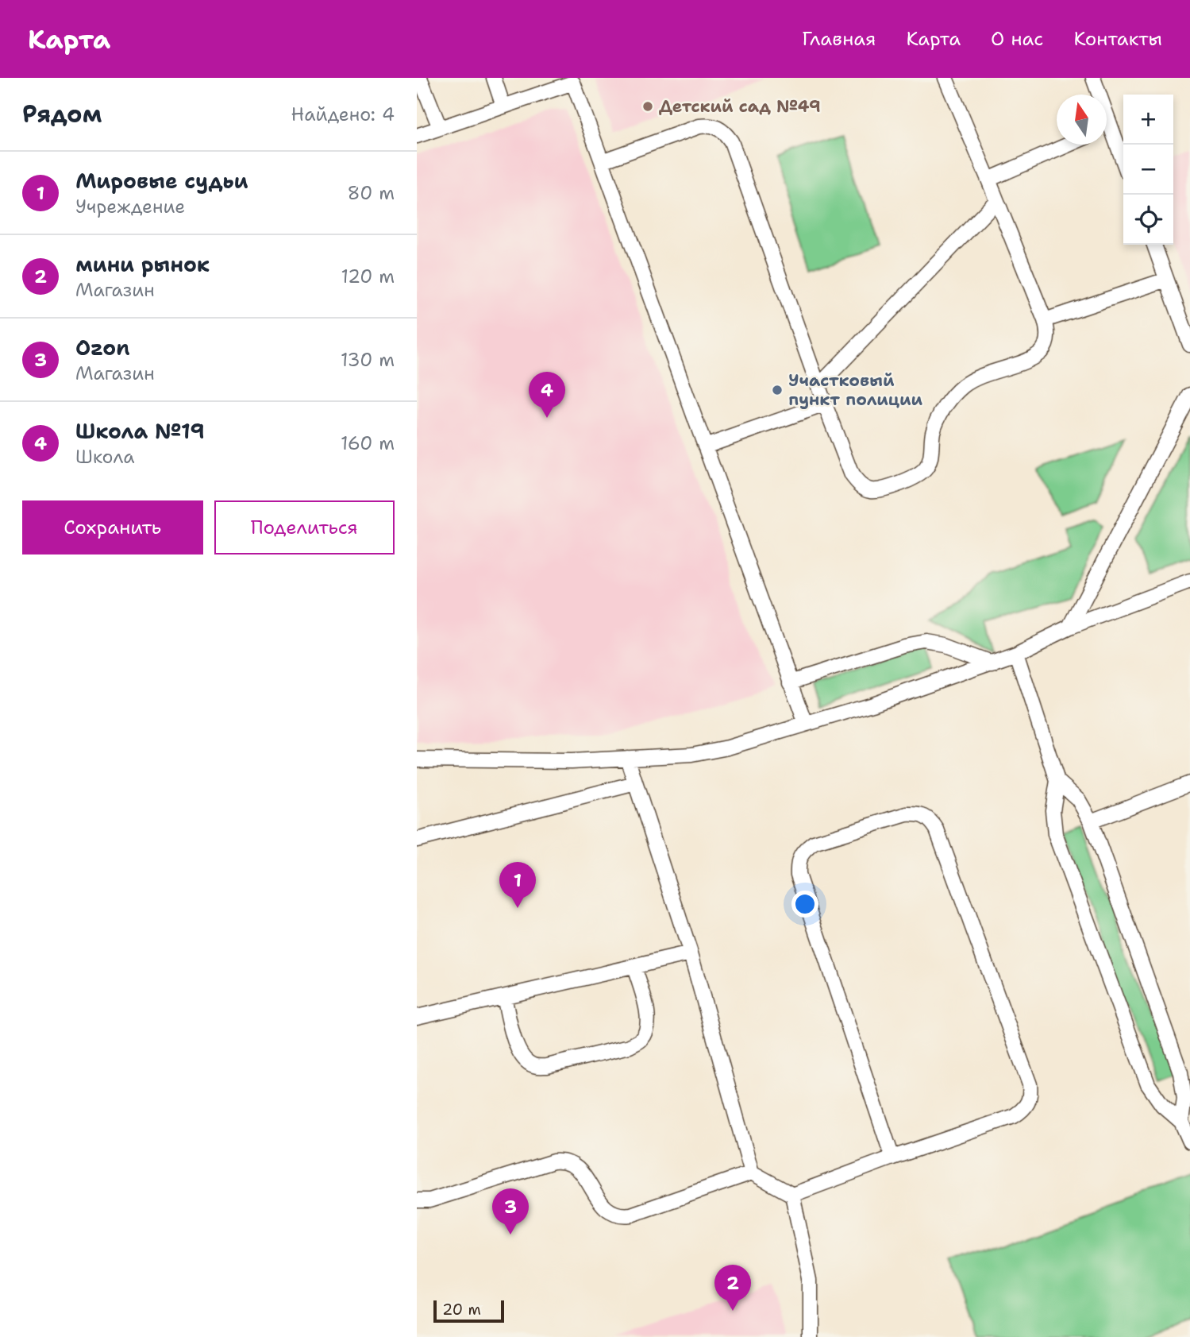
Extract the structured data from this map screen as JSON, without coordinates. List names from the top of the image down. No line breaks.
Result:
{"places":["Детский сад №49","Участковый пункт полиции"],"scale_bar":"20 m","north":"top","page":{"header":"Карта","nav":["Главная","Карта","О нас","Контакты"],"heading":["Рядом","Найдено: 4"],"map_buttons":["+","−"],"list":[{"mark":"1","name":"Мировые судьи","note":"Учреждение","value":"80 m"},{"mark":"2","name":"мини рынок","note":"Магазин","value":"120 m"},{"mark":"3","name":"Ozon","note":"Магазин","value":"130 m"},{"mark":"4","name":"Школа №19","note":"Школа","value":"160 m"}],"pins":["4","1","3","2"],"buttons":["Сохранить","Поделиться"],"scale":"20 m"}}
